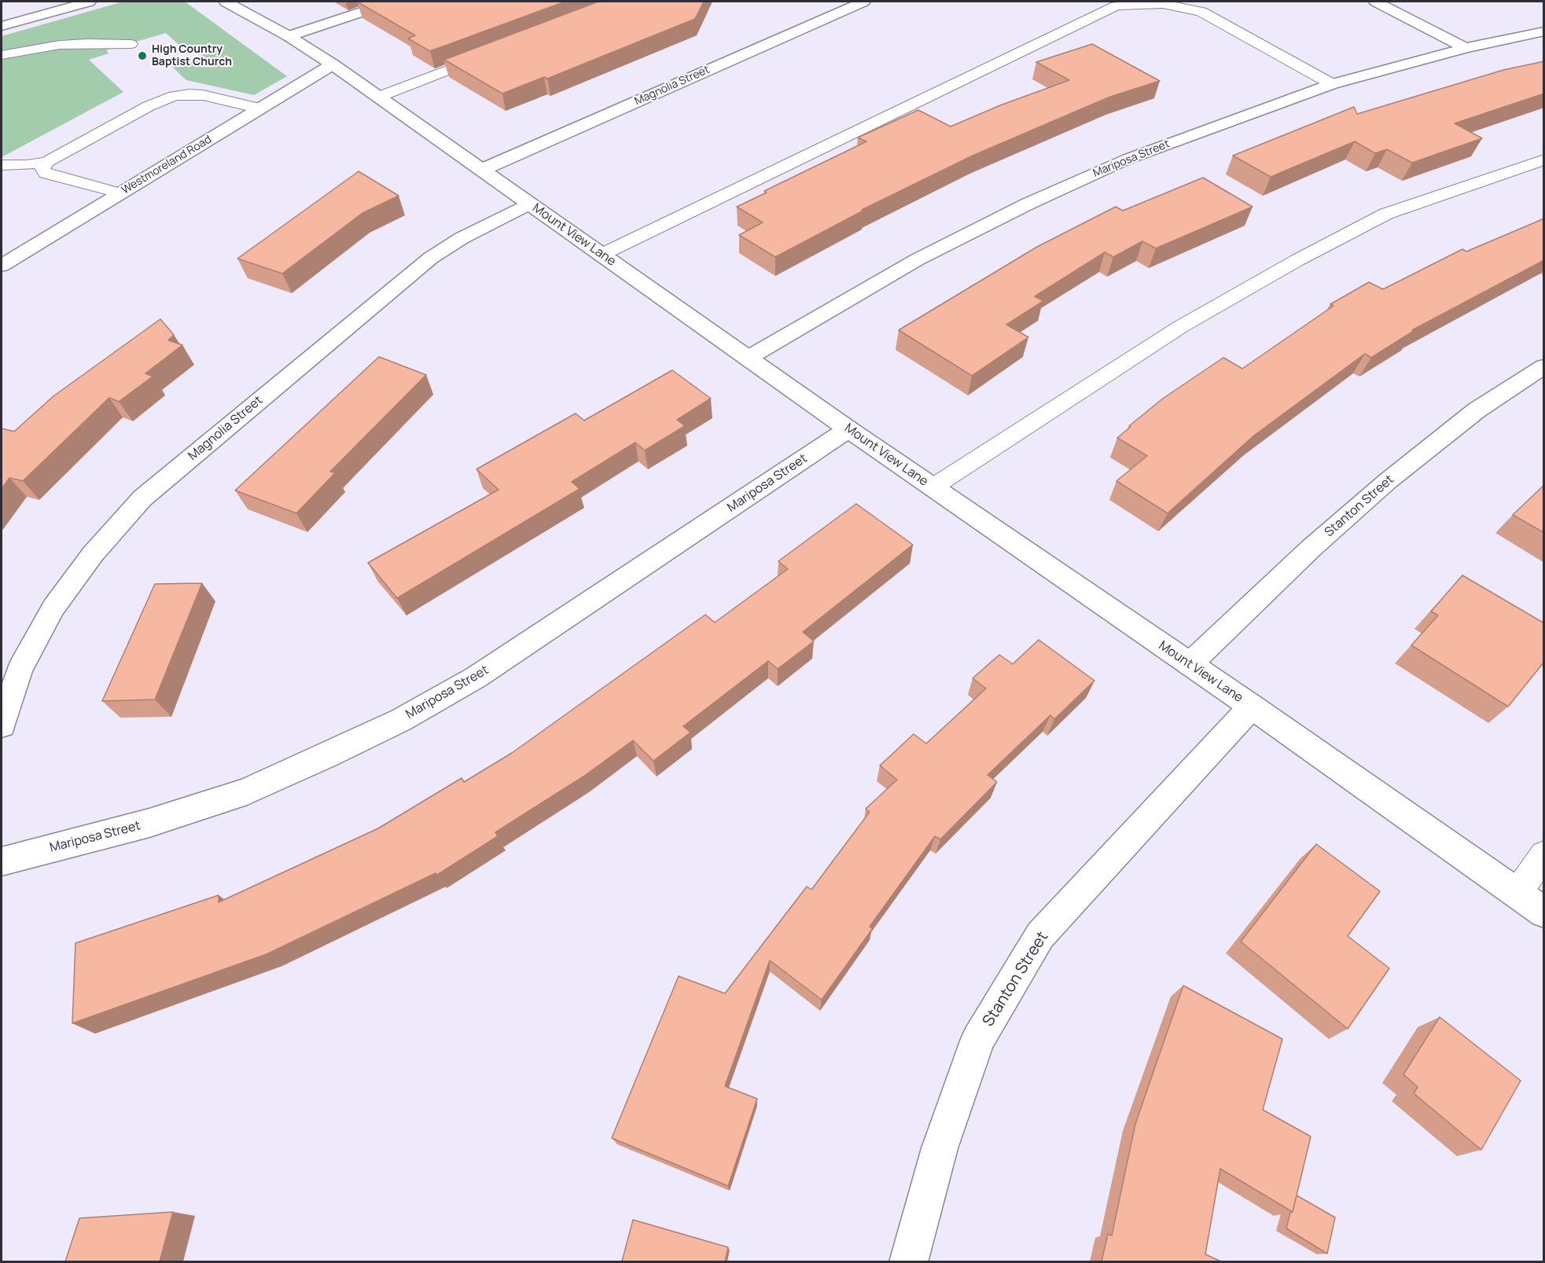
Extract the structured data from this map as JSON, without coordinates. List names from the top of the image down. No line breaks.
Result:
{"streets":{"street":["Magnolia Street","Mariposa Street","Westmoreland Road","Mount View Lane","Stanton Street"]},"crossings":[["Magnolia Street","Mount View Lane"],["Mariposa Street","Mount View Lane"],["Westmoreland Road","Mount View Lane"],["Mount View Lane","Stanton Street"]],"places":["High Country Baptist Church"]}
